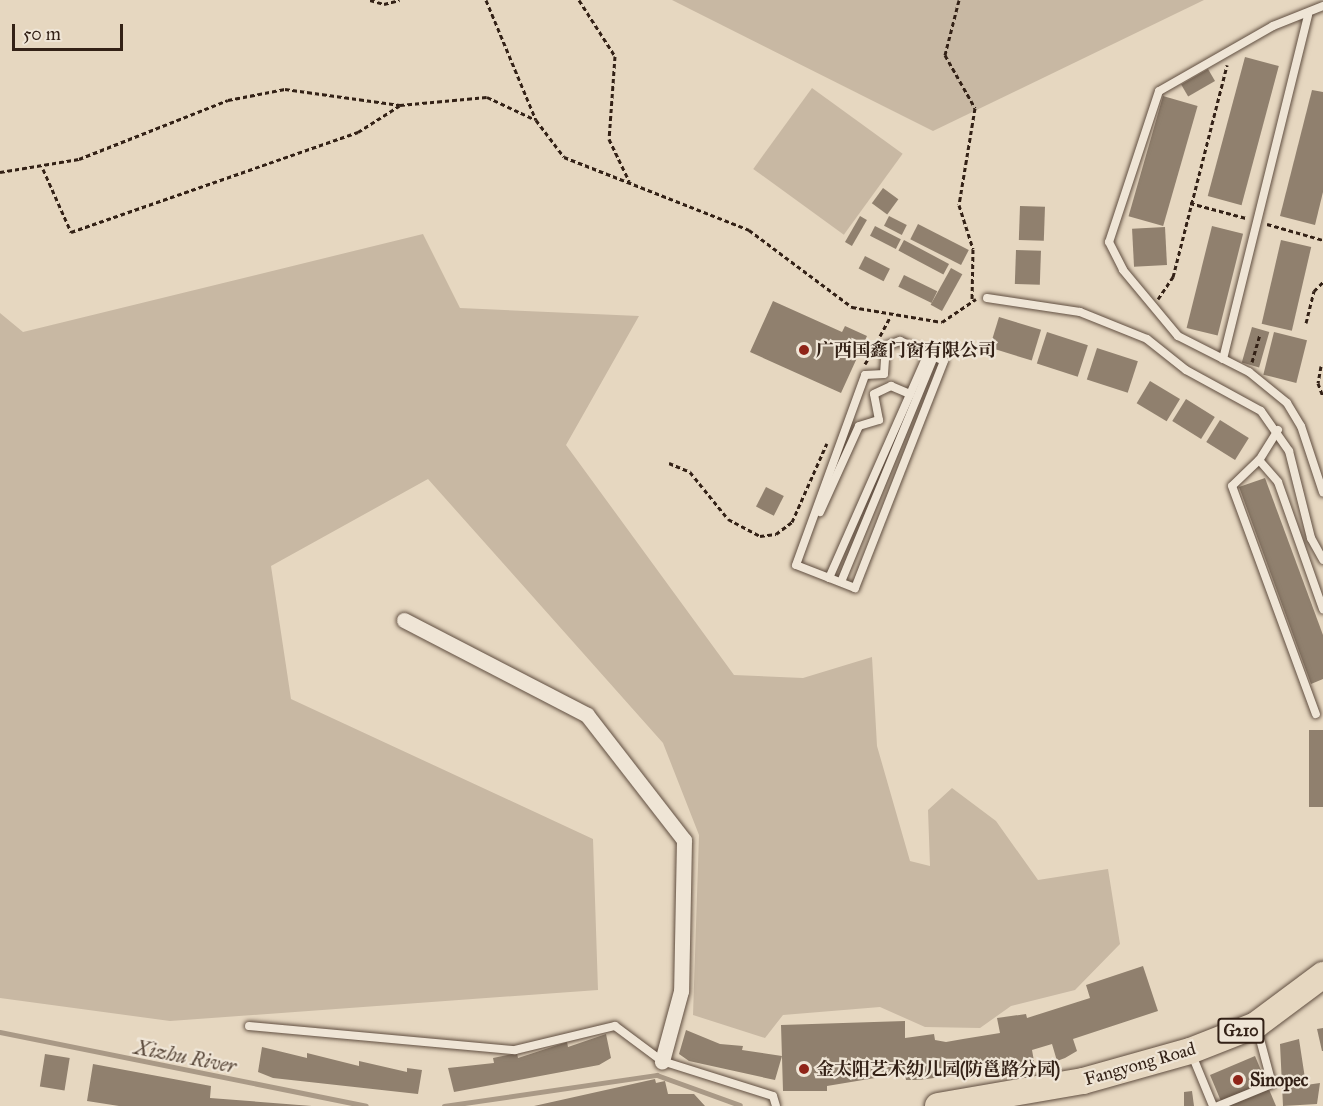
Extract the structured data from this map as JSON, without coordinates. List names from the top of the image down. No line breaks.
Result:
{"streets":{"highway":["G210","Fangyong Road"]},"water":["Xizhu River"],"places":["广西国鑫门窗有限公司","金太阳艺术幼儿园(防邕路分园)","Sinopec"],"scale_bar":"50 m"}
